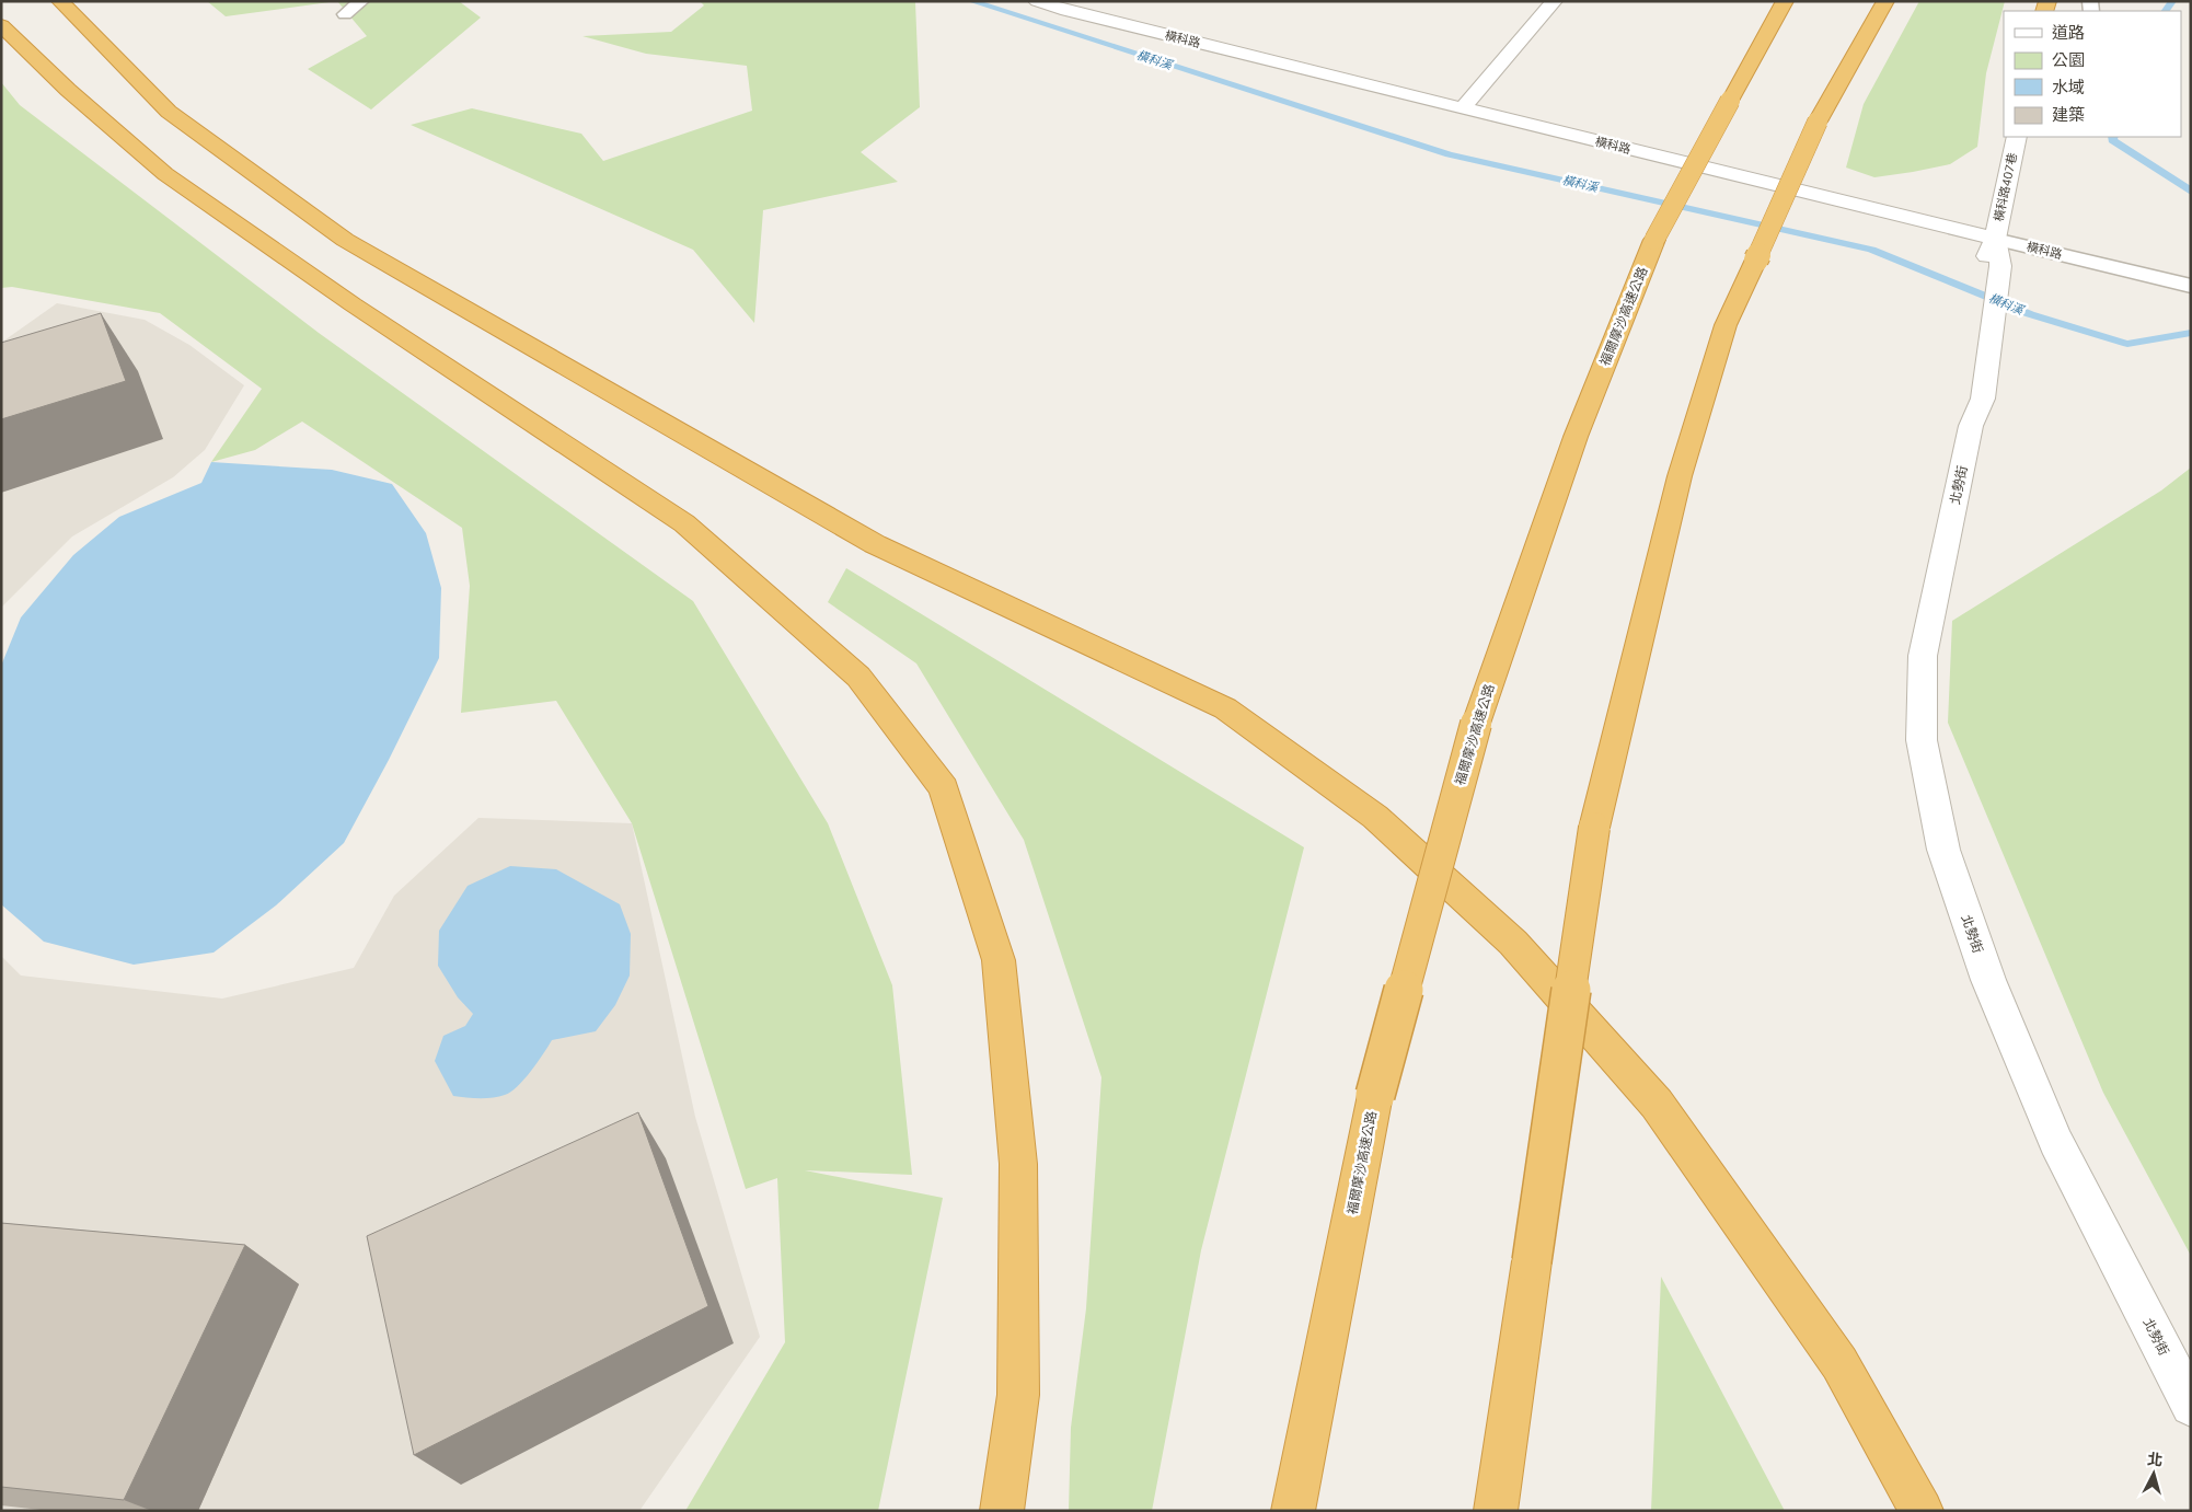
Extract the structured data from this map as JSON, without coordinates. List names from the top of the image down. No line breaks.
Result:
{"streets":{"highway":["福爾摩沙高速公路"],"street":["橫科路","橫科路407巷","北勢街"]},"crossings":[["橫科路","橫科路407巷"],["橫科路","北勢街"],["橫科路407巷","北勢街"]],"water":["橫科溪"],"legend":["道路","公園","水域","建築"],"north":"top"}
